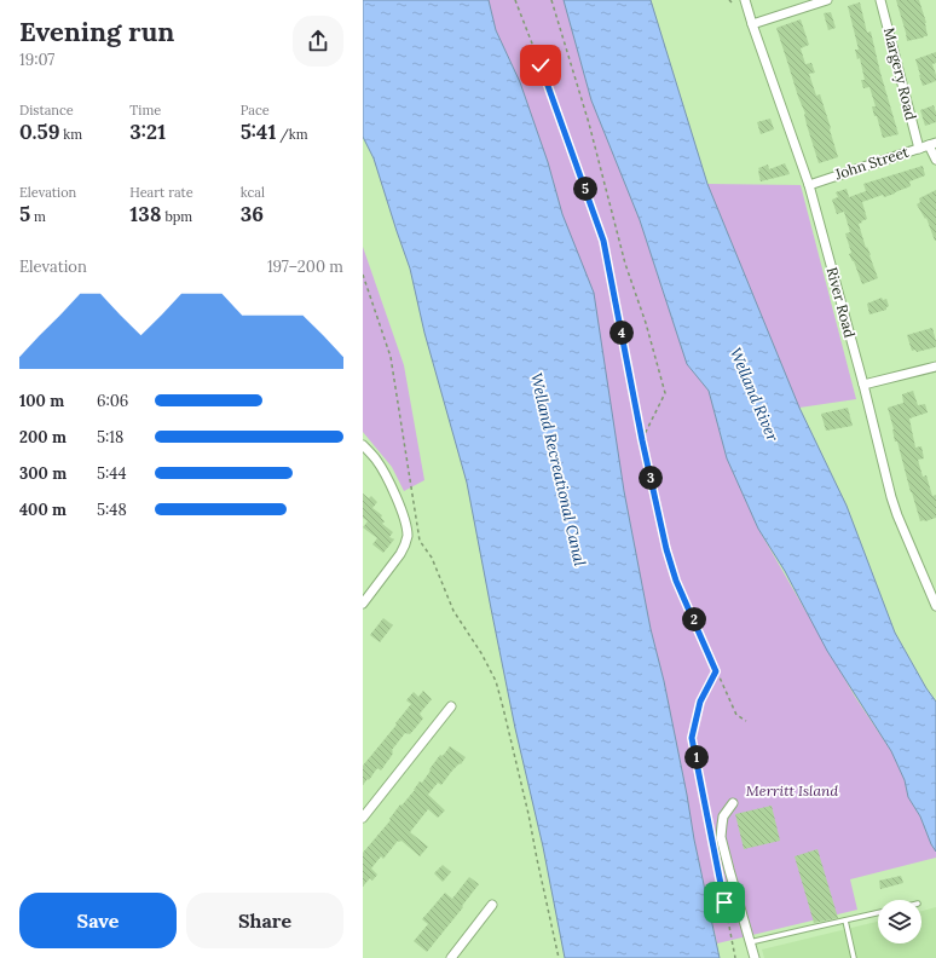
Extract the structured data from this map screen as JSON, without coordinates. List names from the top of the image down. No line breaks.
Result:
{"streets":{"street":["Margery Road","John Street","River Road"]},"crossings":[["Margery Road","John Street"],["John Street","River Road"]],"water":["Welland River","Welland Recreational Canal"],"parks":["Merritt Island"],"page":{"heading":["Evening run","19:07"],"stats":[["Distance","0.59 km"],["Time","3:21"],["Pace","5:41 /km"],["Elevation","5 m"],["Heart rate","138 bpm"],["kcal","36"]],"pins":["5","4","3","2","1"],"chart":["Elevation","197–200 m"],"list":[{"name":"100 m","note":"6:06"},{"name":"200 m","note":"5:18"},{"name":"300 m","note":"5:44"},{"name":"400 m","note":"5:48"}],"buttons":["Save","Share"]}}
